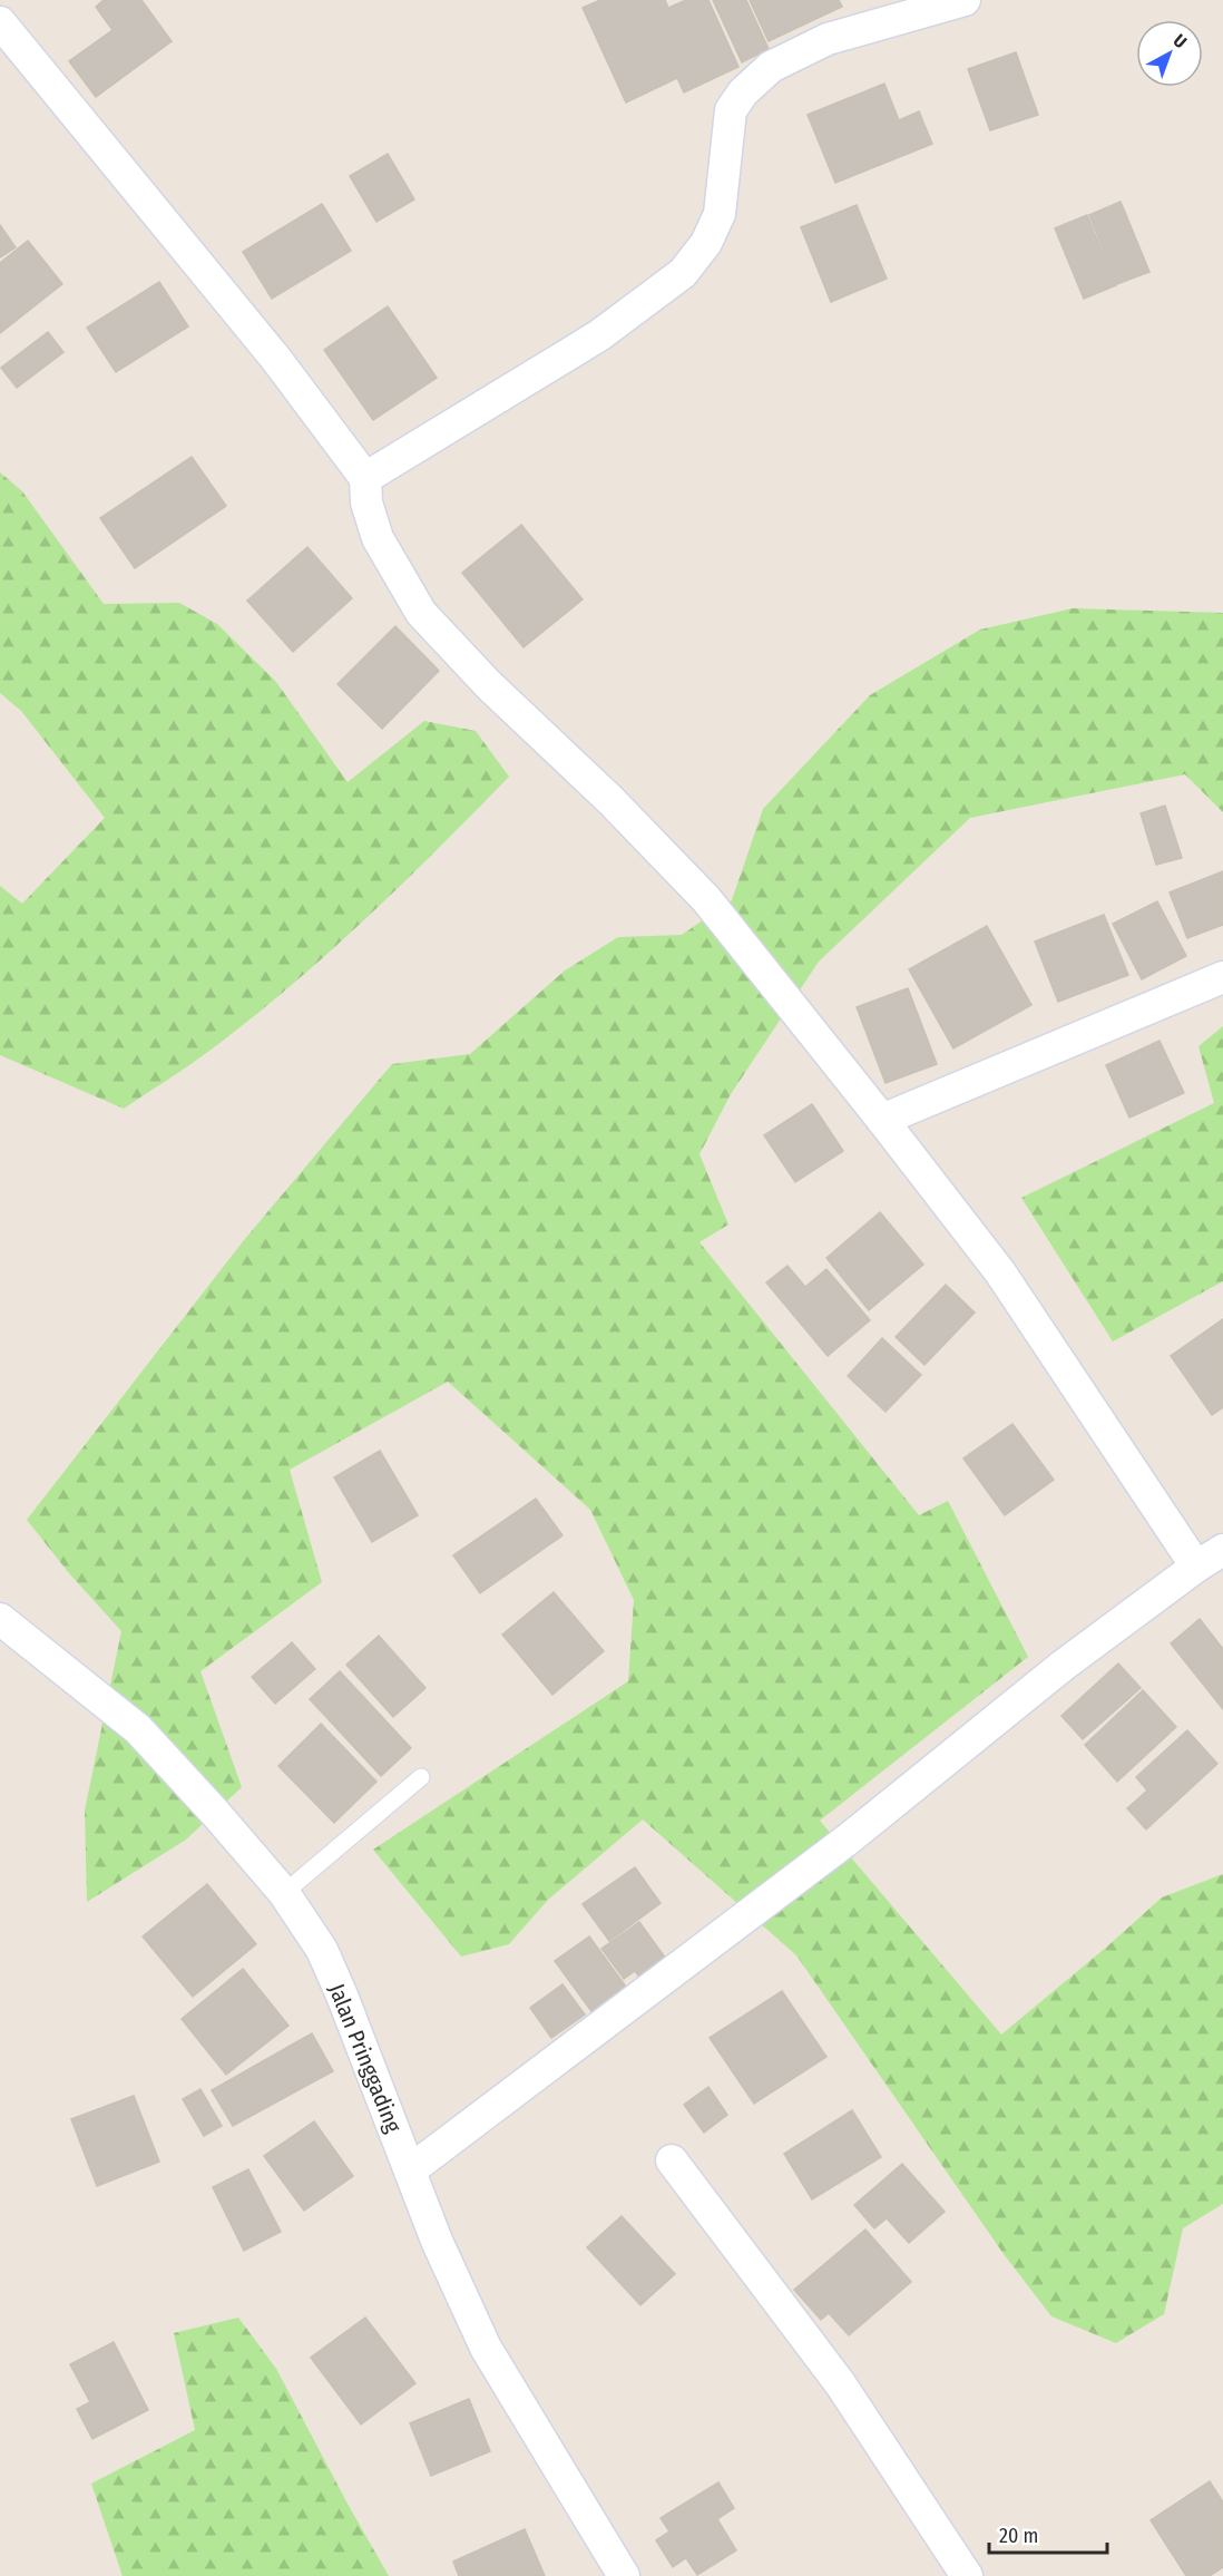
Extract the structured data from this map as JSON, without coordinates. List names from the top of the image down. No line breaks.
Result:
{"streets":{"street":["Jalan Pringgading"]},"scale_bar":"20 m","north":"top right"}
